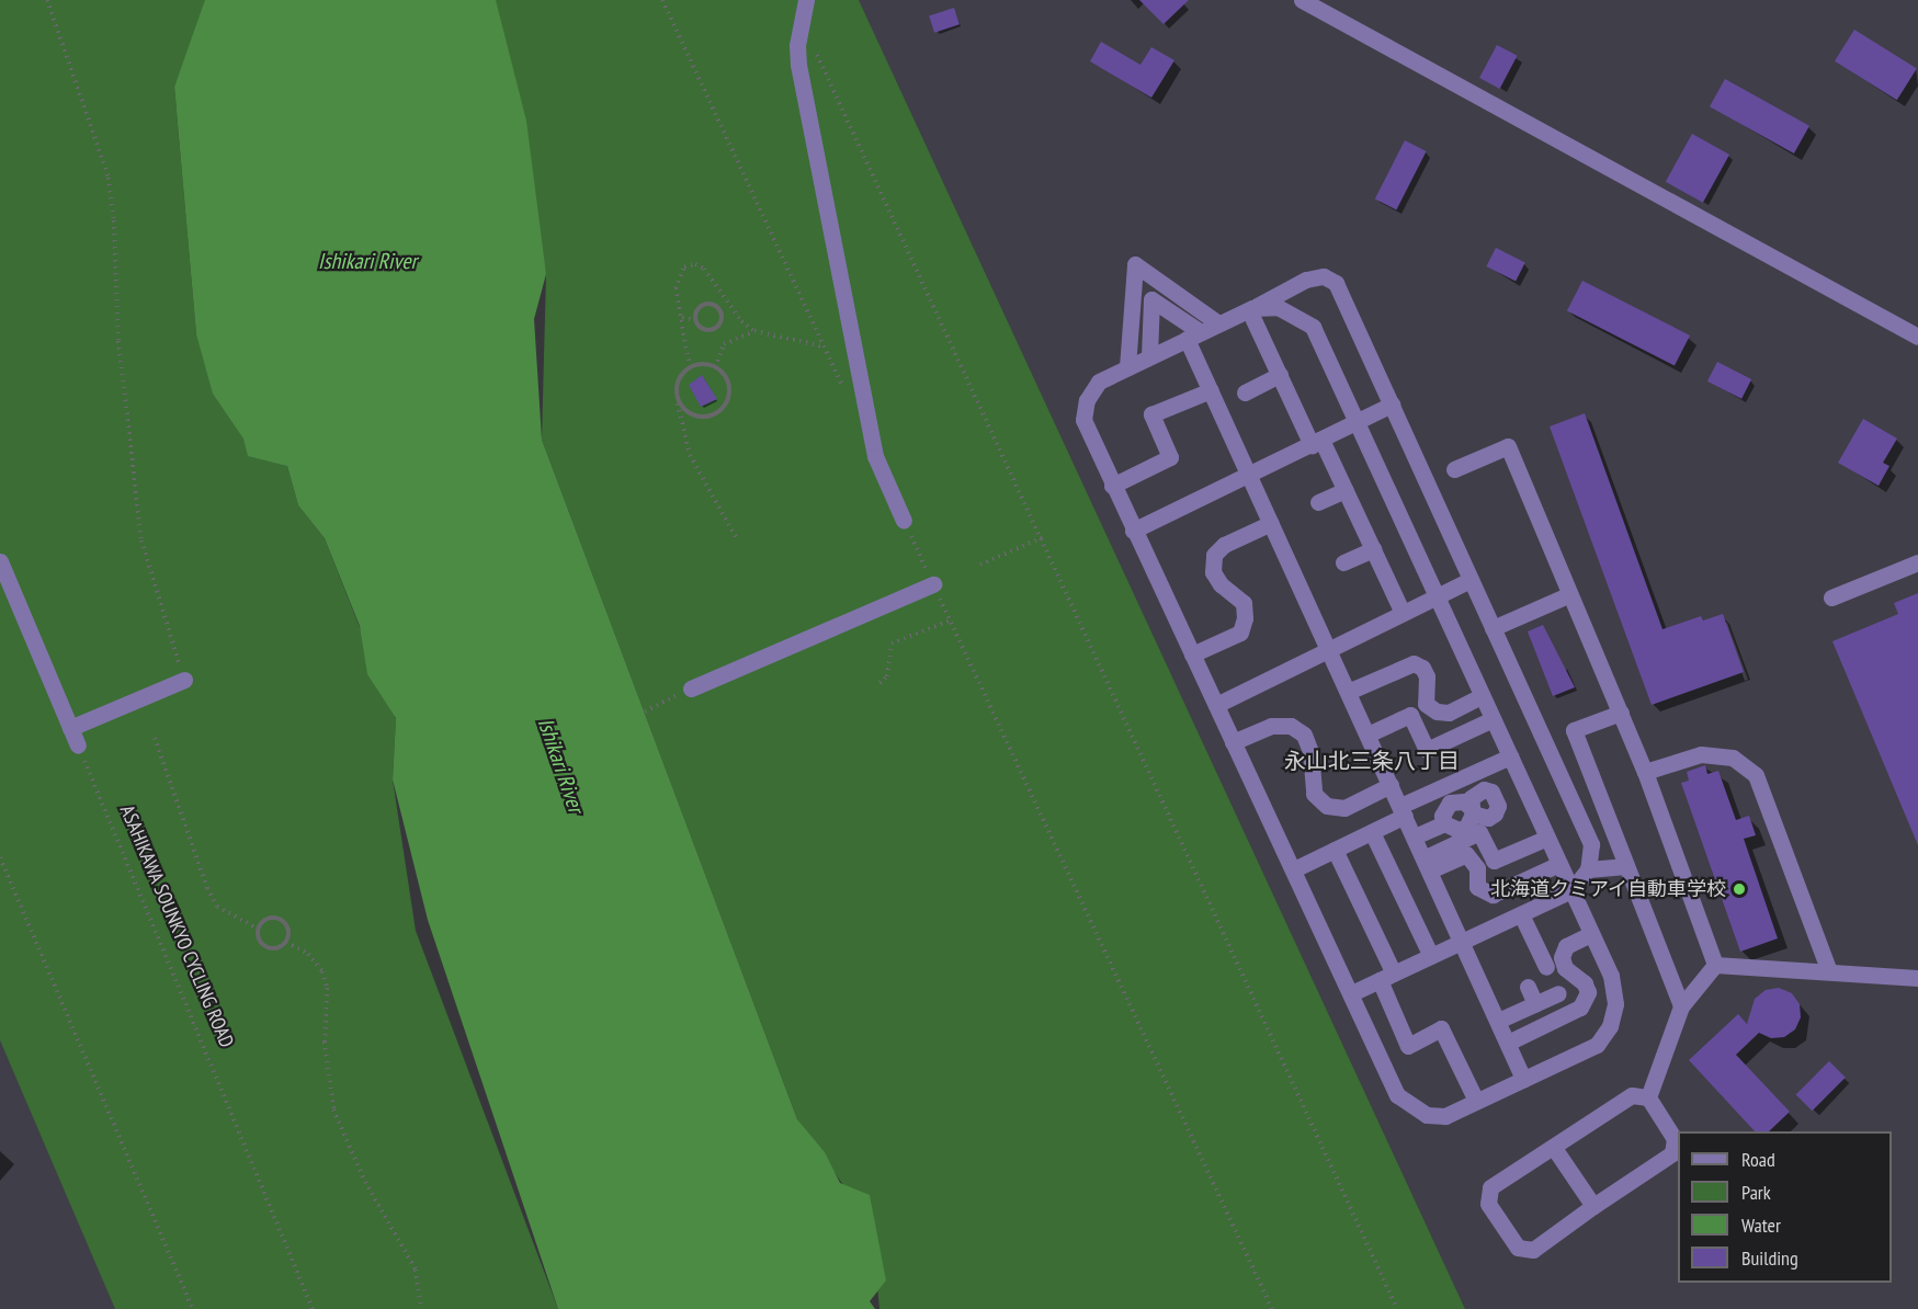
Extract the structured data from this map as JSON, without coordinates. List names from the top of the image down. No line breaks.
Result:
{"streets":{"path":["ASAHIKAWA SOUNKYO CYCLING ROAD"]},"districts":["永山北三条八丁目"],"water":["Ishikari River"],"places":["北海道クミアイ自動車学校"],"legend":["Road","Park","Water","Building"]}
